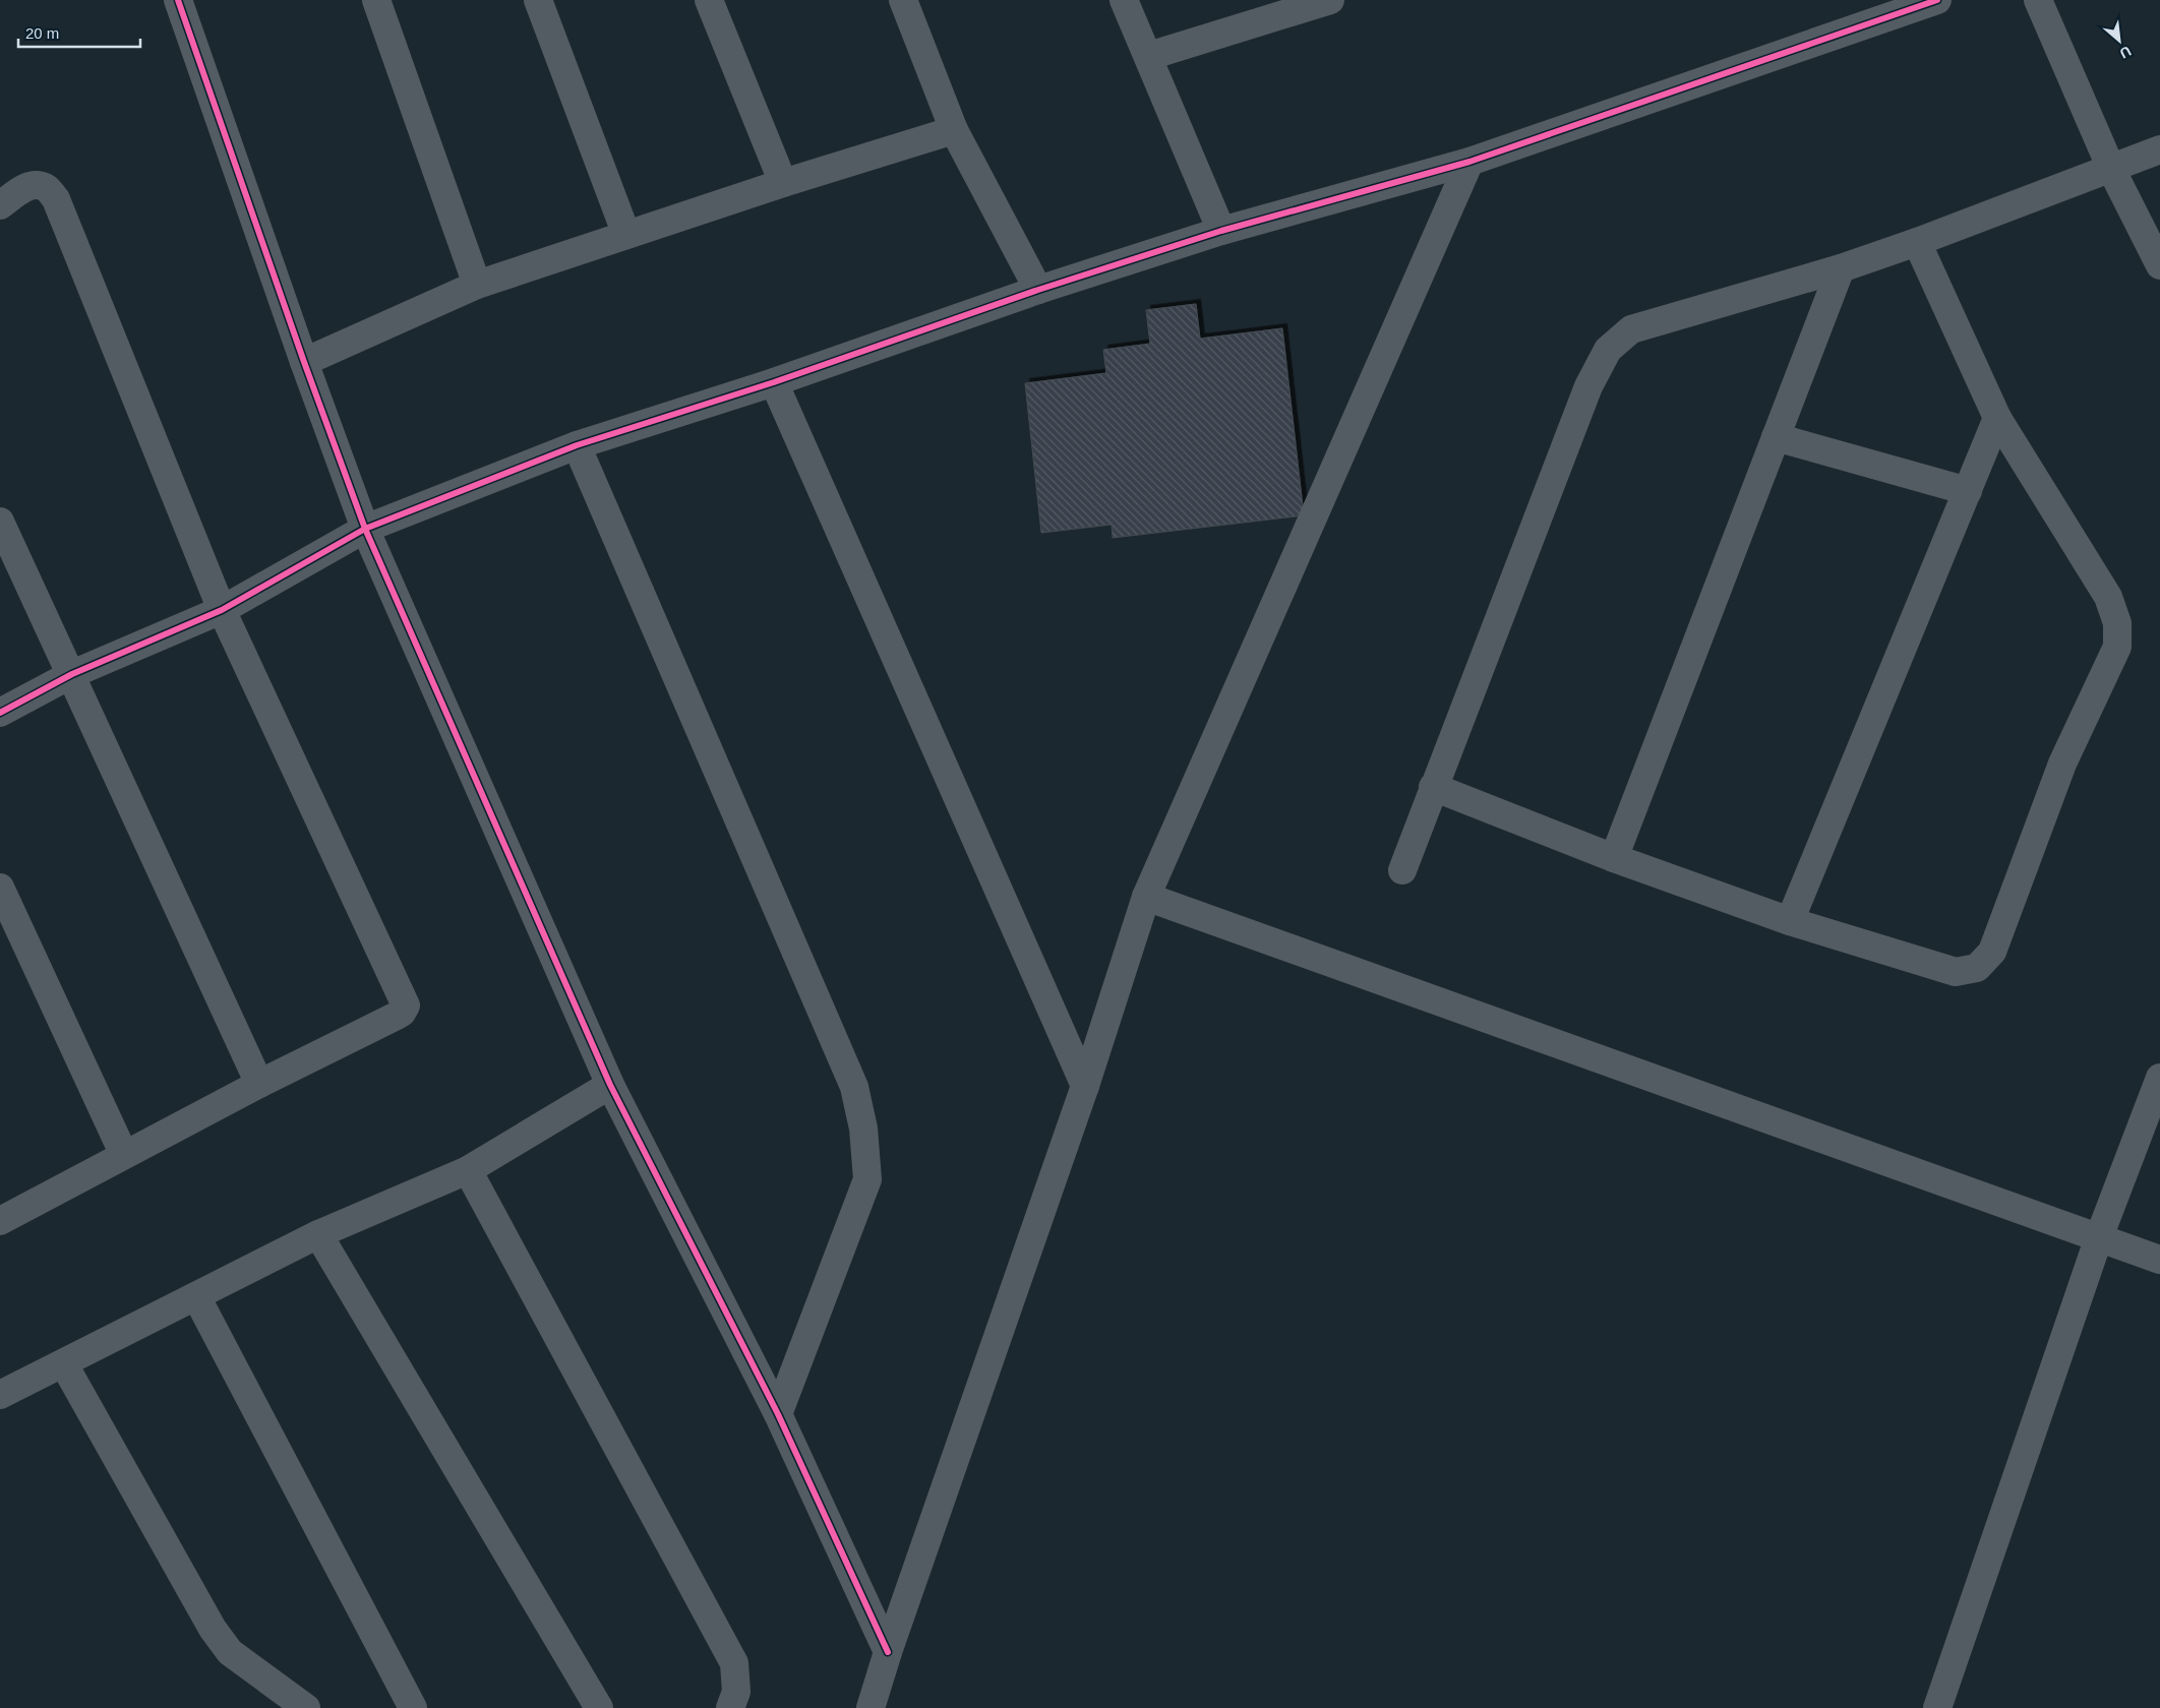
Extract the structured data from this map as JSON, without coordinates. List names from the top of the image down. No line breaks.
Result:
{"scale_bar":"20 m","north":"bottom right"}
